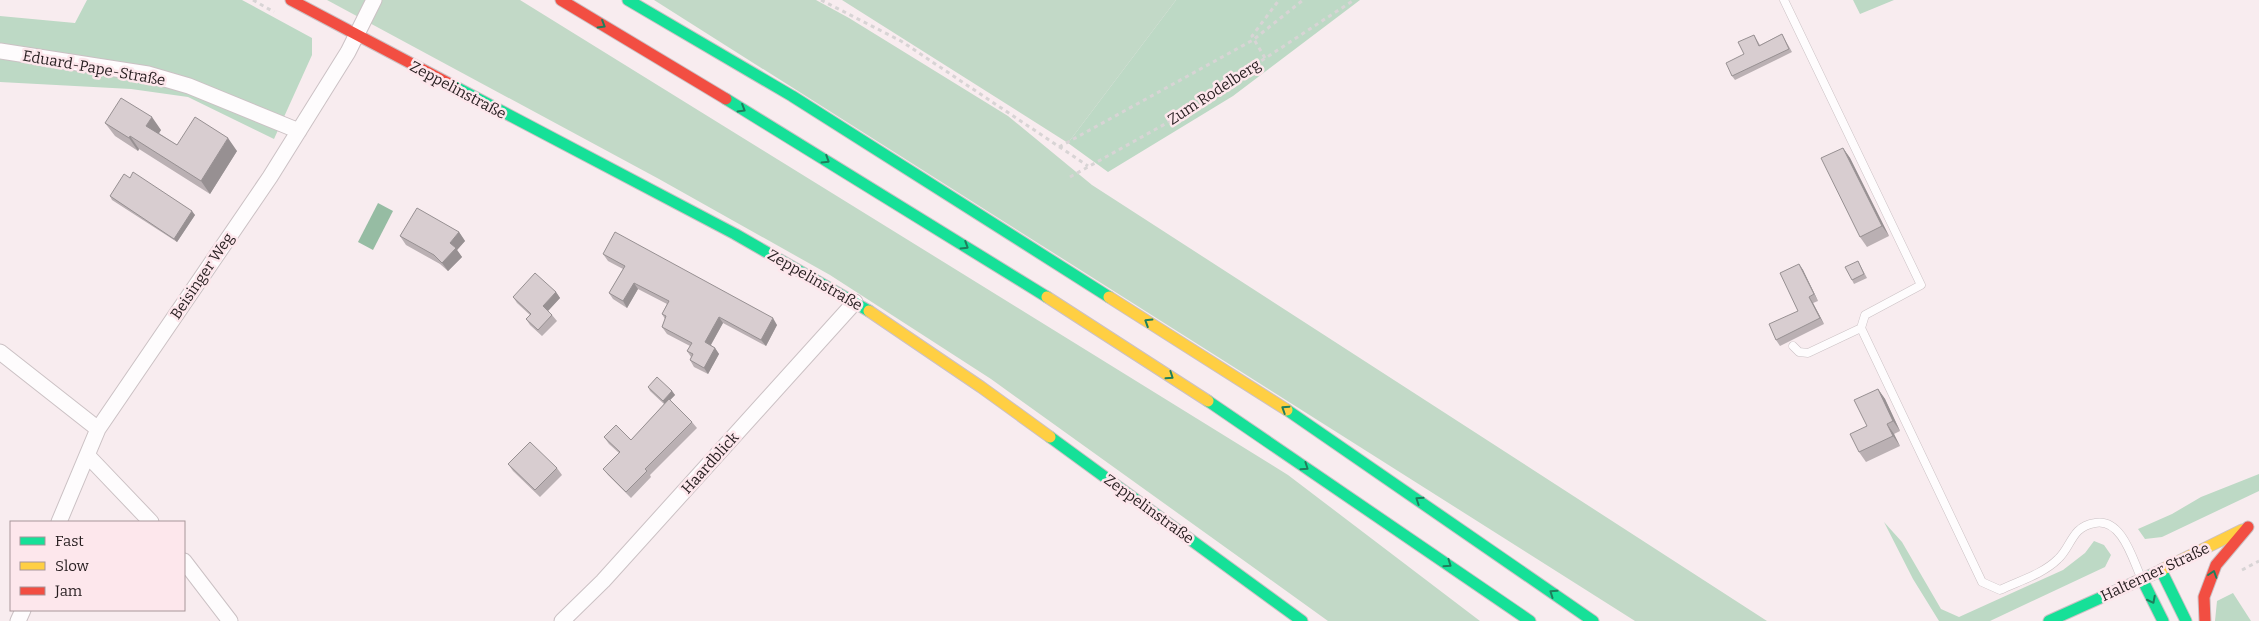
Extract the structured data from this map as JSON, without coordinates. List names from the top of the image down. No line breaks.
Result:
{"streets":{"main road":["Zeppelinstraße","Halterner Straße"],"street":["Eduard-Pape-Straße","Beisinger Weg","Haardblick"],"path":["Zum Rodelberg"]},"crossings":[["Eduard-Pape-Straße","Beisinger Weg"],["Zeppelinstraße","Beisinger Weg"],["Zeppelinstraße","Haardblick"]],"legend":["Fast","Slow","Jam"]}
